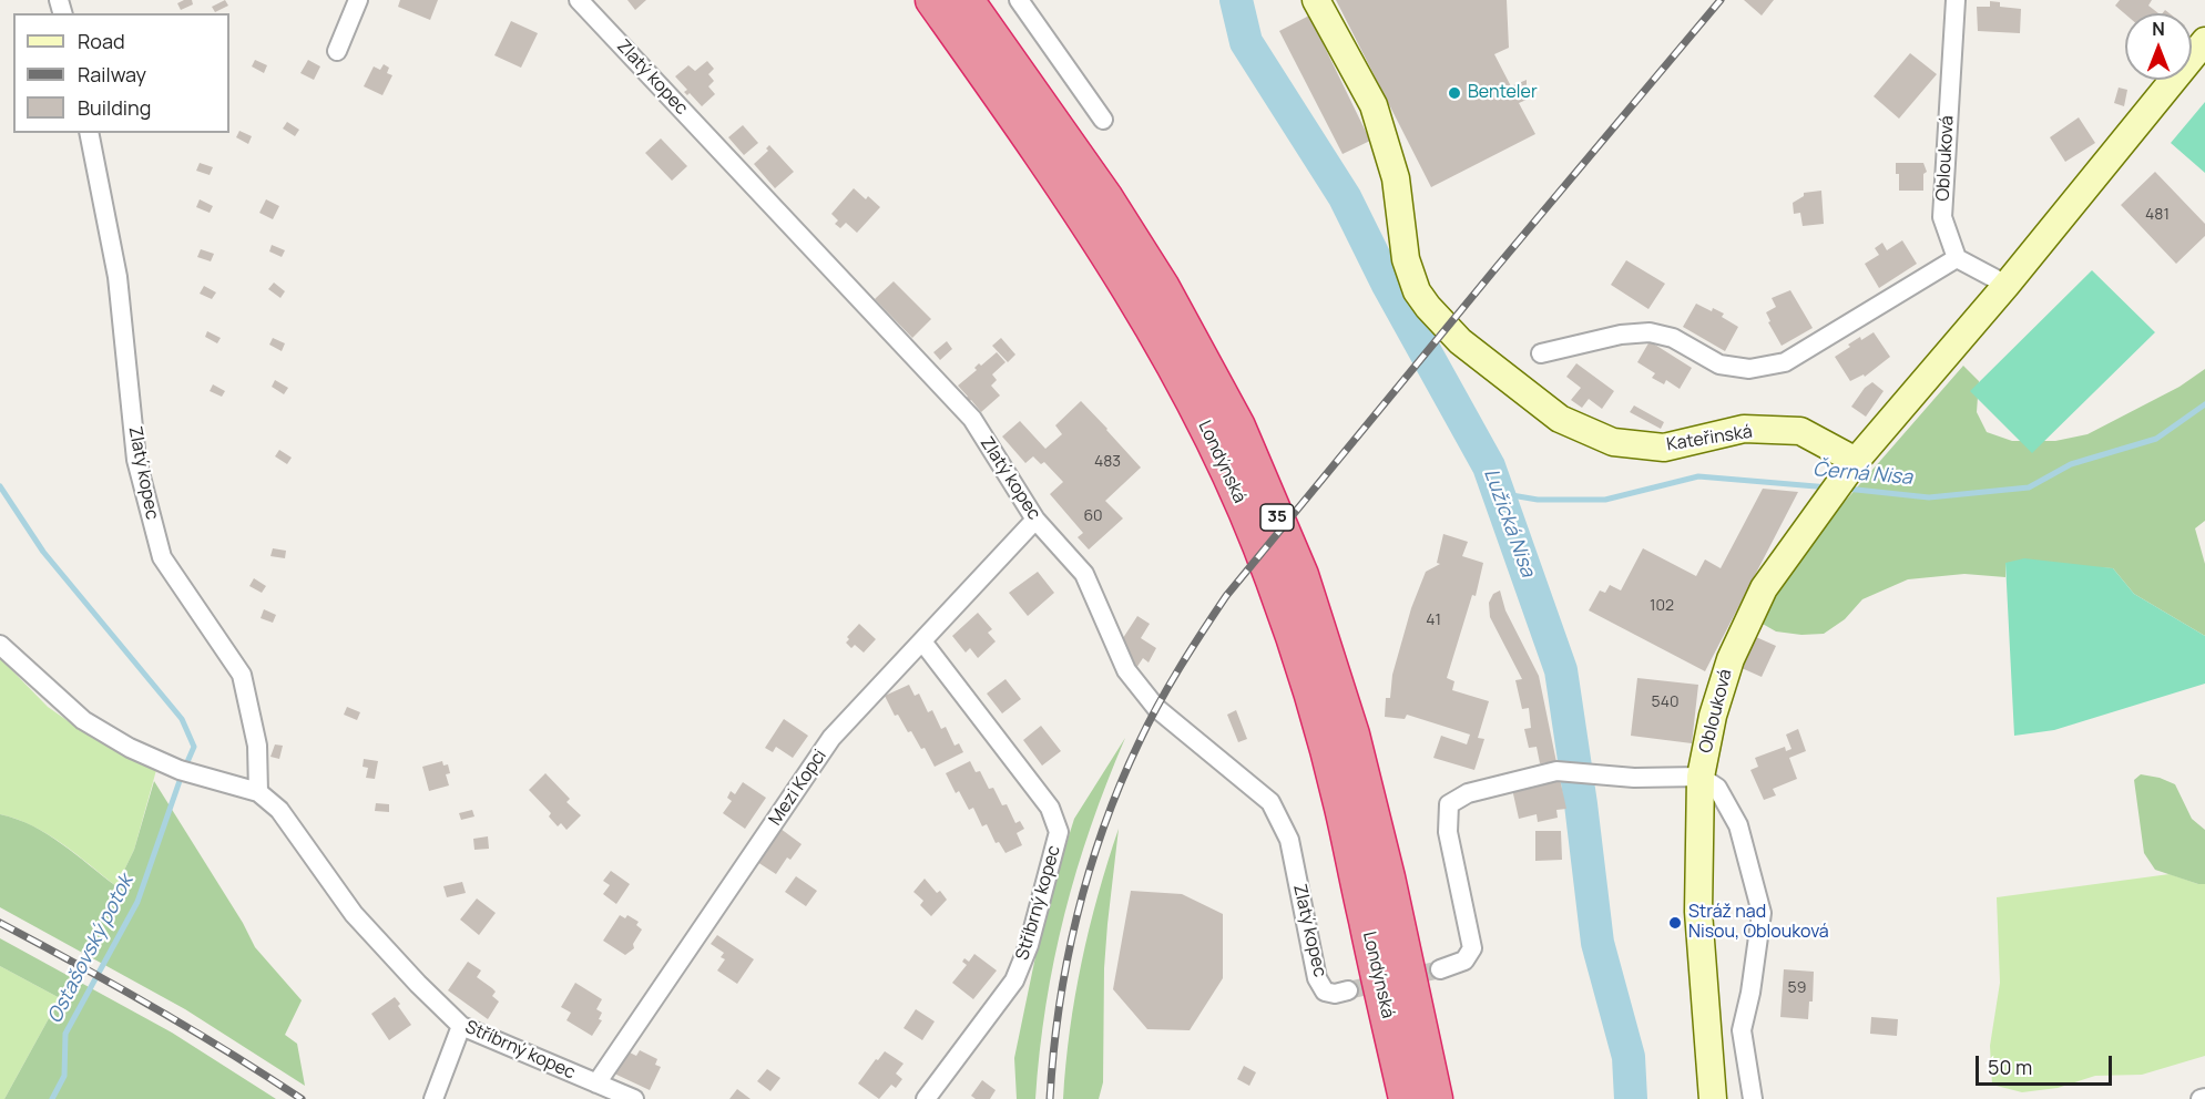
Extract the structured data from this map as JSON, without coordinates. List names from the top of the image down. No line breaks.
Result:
{"streets":{"highway":["Londýnská","35"],"street":["Zlatý kopec","Oblouková","Kateřinská","Mezi Kopci","Stříbrný kopec"]},"crossings":[["Zlatý kopec","Mezi Kopci"],["Zlatý kopec","Stříbrný kopec"],["Oblouková","Kateřinská"],["Mezi Kopci","Stříbrný kopec"]],"water":["Černá Nisa","Lužická Nisa","Ostašovský potok"],"places":["Benteler","Stráž nad Nisou, Oblouková"],"house_numbers":["481","483","60","102","41","540","59"],"legend":["Road","Railway","Building"],"scale_bar":"50 m","north":"top"}
